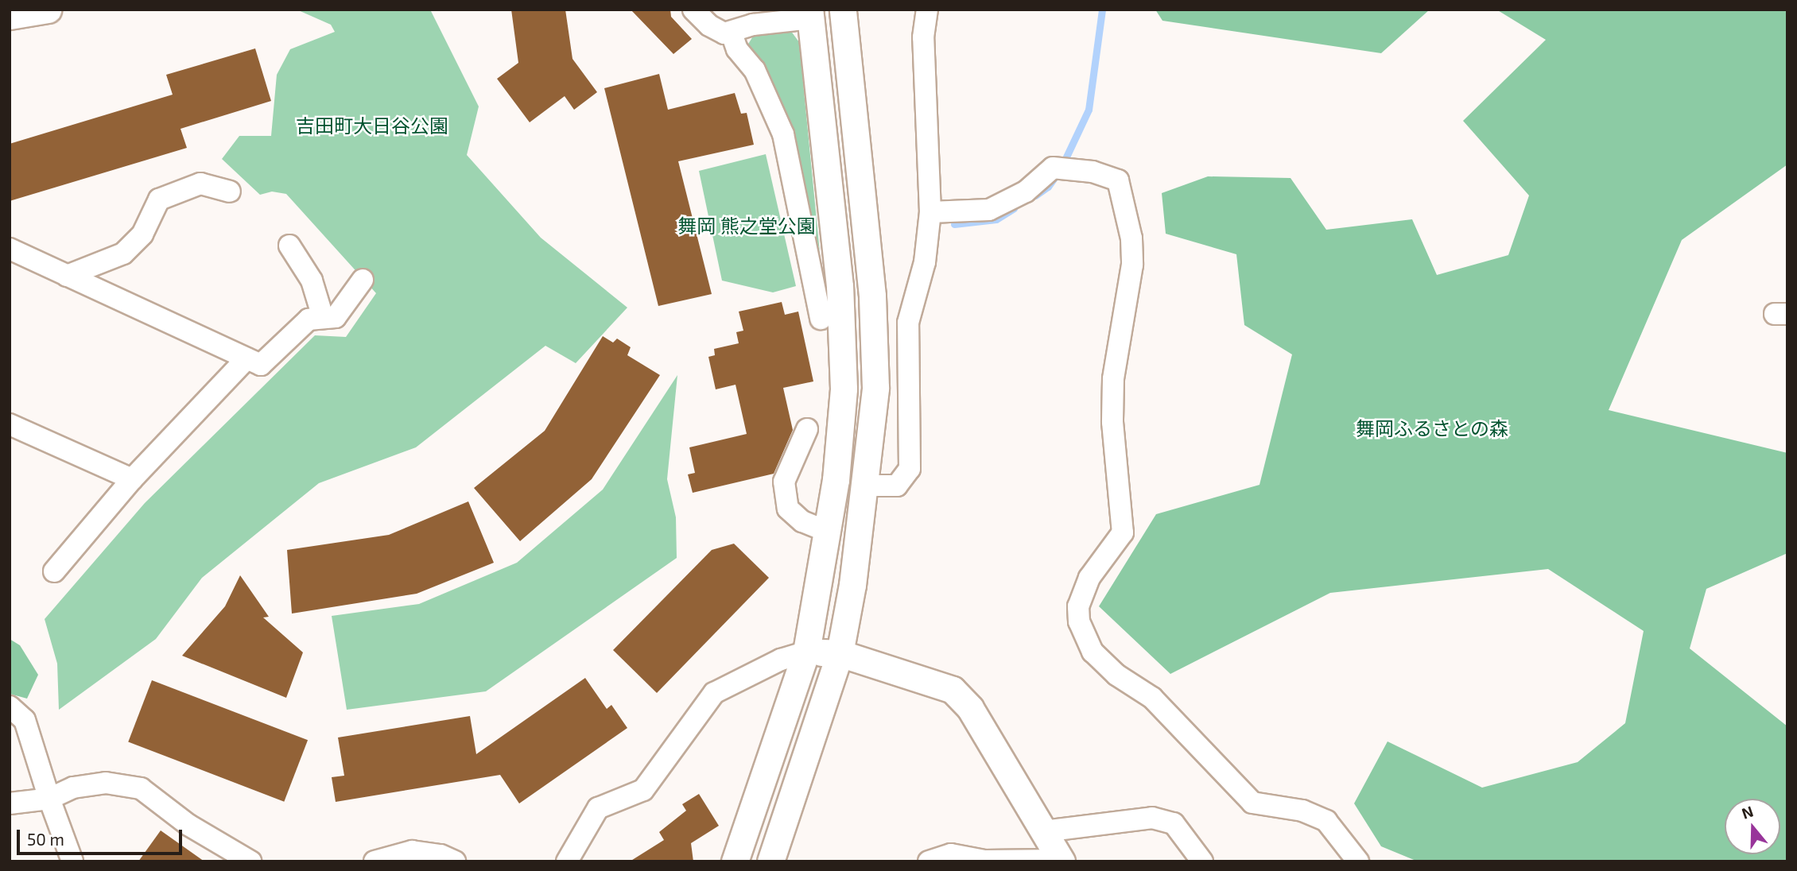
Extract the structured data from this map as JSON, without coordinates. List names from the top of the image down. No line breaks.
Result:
{"parks":["吉田町大日谷公園","舞岡 熊之堂公園","舞岡ふるさとの森"],"scale_bar":"50 m","north":"top"}
